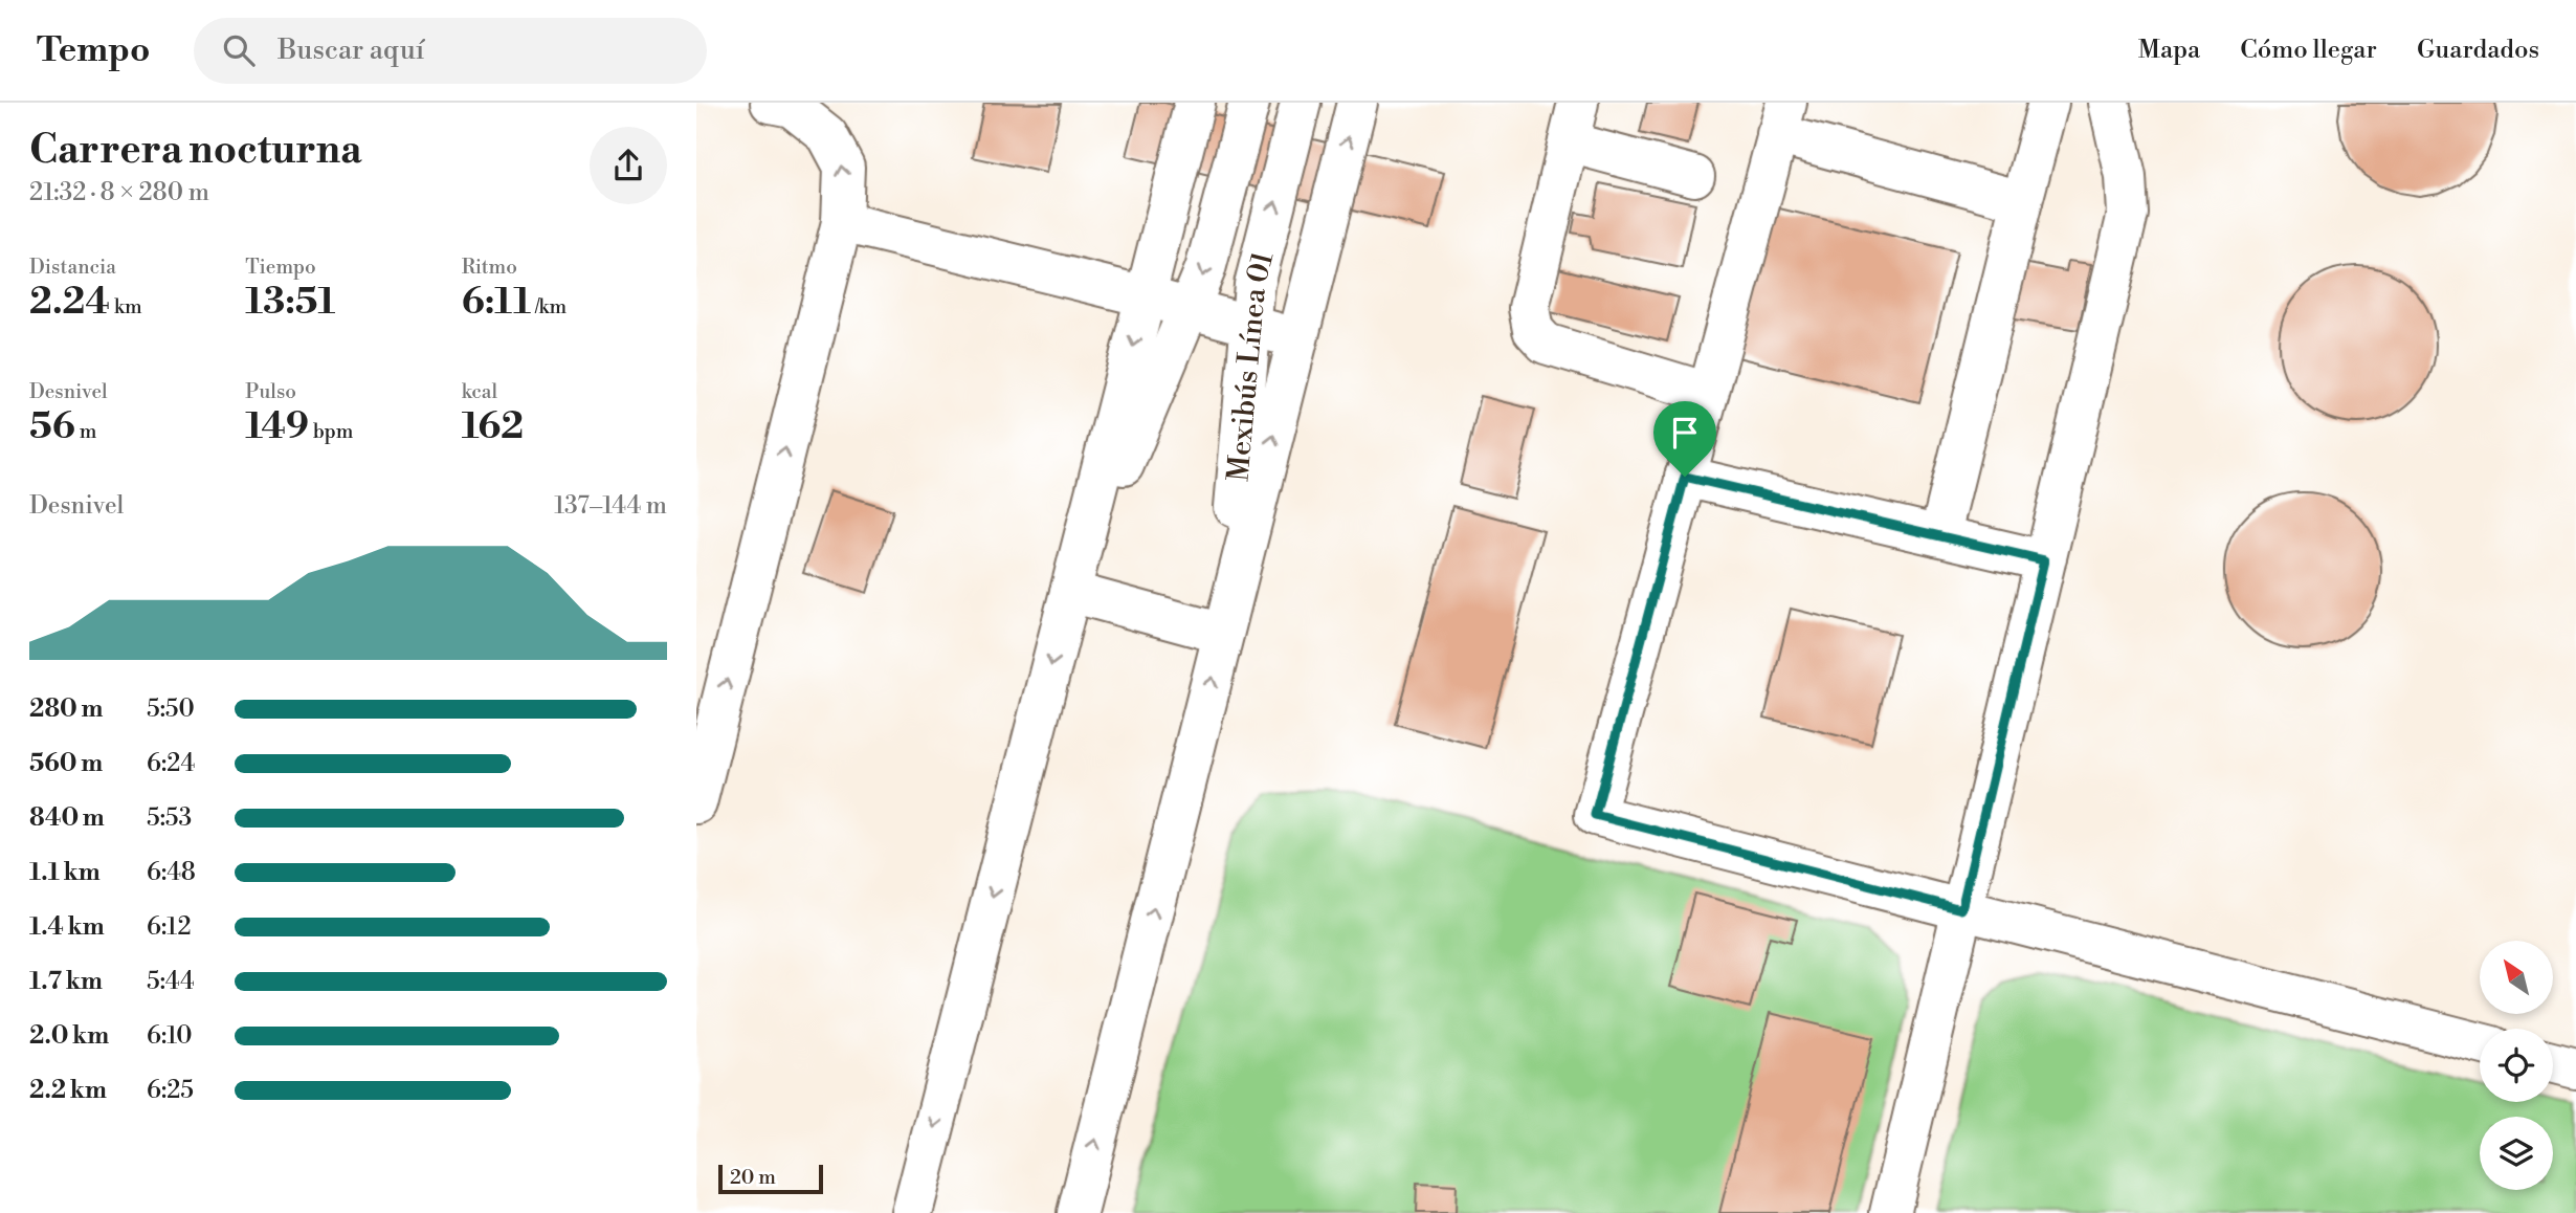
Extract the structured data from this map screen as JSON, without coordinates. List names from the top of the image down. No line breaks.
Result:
{"streets":{"street":["Mexibús Línea 01"]},"scale_bar":"20 m","north":"top left","page":{"header":"Tempo","search":"Buscar aquí","nav":["Mapa","Cómo llegar","Guardados"],"heading":["Carrera nocturna","21:32 · 8 × 280 m"],"stats":[["Distancia","2.24 km"],["Tiempo","13:51"],["Ritmo","6:11 /km"],["Desnivel","56 m"],["Pulso","149 bpm"],["kcal","162"]],"chart":["Desnivel","137–144 m"],"list":[{"name":"280 m","note":"5:50"},{"name":"560 m","note":"6:24"},{"name":"840 m","note":"5:53"},{"name":"1.1 km","note":"6:48"},{"name":"1.4 km","note":"6:12"},{"name":"1.7 km","note":"5:44"},{"name":"2.0 km","note":"6:10"},{"name":"2.2 km","note":"6:25"}],"scale":"20 m"}}
